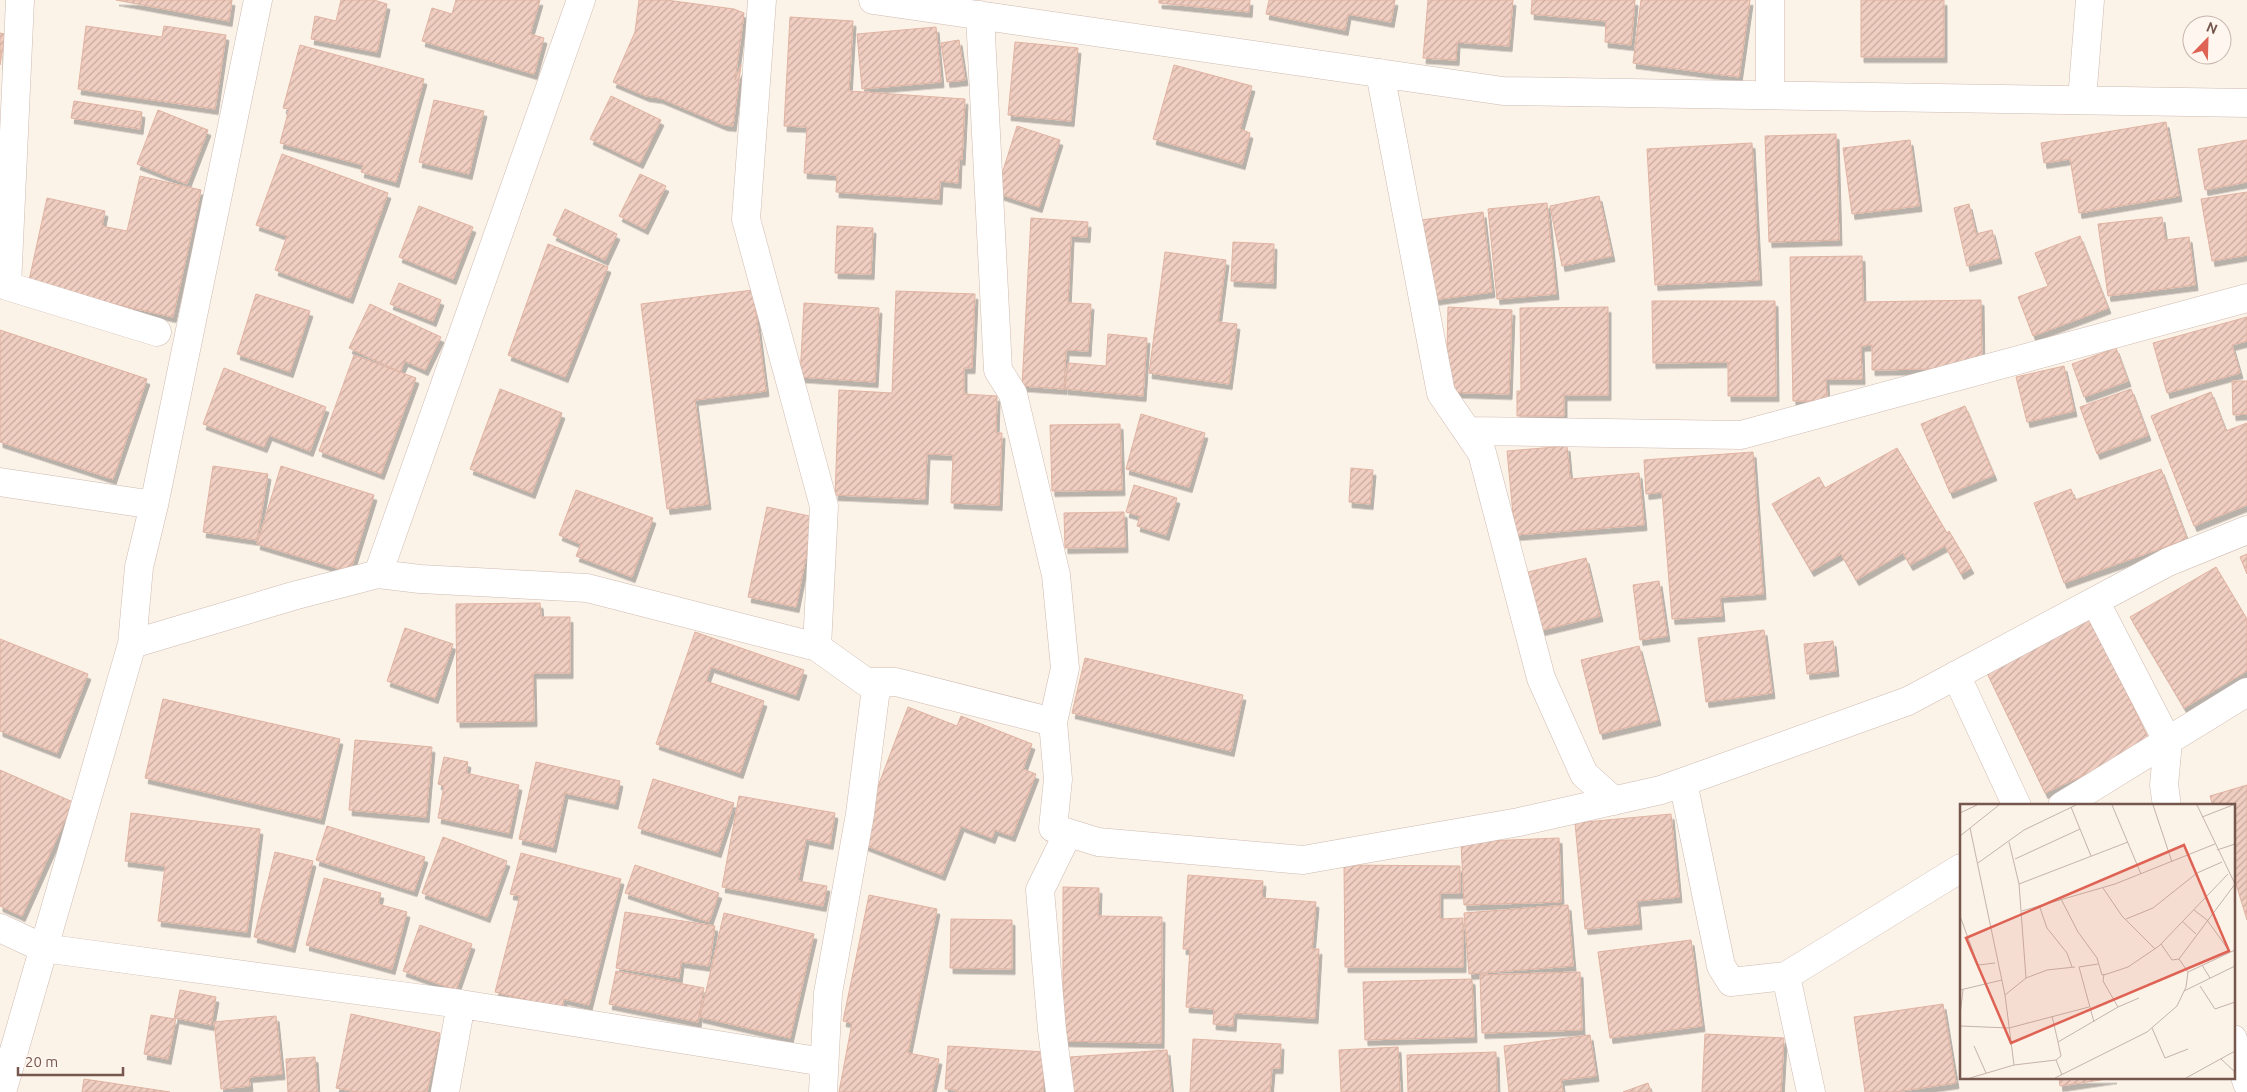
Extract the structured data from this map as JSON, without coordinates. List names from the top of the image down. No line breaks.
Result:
{"scale_bar":"20 m","north":"top right"}
